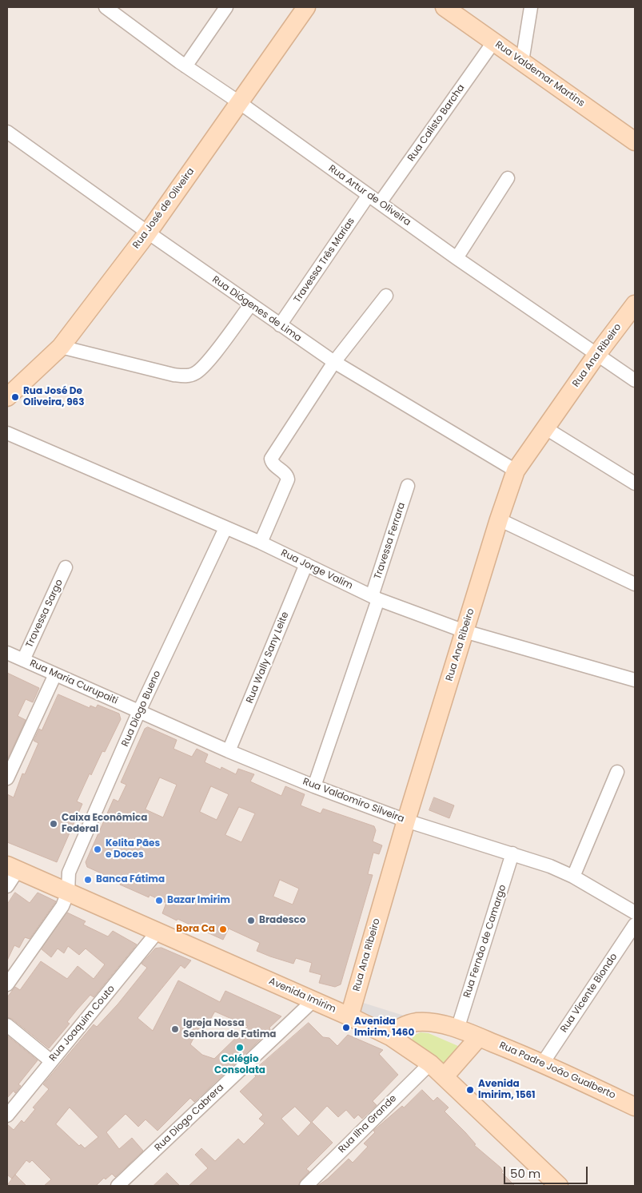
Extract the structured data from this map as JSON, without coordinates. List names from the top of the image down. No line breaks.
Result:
{"streets":{"street":["Rua Valdemar Martins","Rua Calisto Barcha","Rua Artur de Oliveira","Rua José de Oliveira","Travessa Três Marias","Rua Diógenes de Lima","Rua Ana Ribeiro","Travessa Ferrara","Rua Jorge Valim","Travessa Sargo","Rua Wally Sany Leite","Rua Maria Curupaiti","Rua Diogo Bueno","Rua Valdomiro Silveira","Rua Fernão de Camargo","Rua Vicente Biondo","Avenida Imirim","Rua Joaquim Couto","Rua Padre João Gualberto","Rua Diogo Cabrera","Rua Ilha Grande"]},"crossings":[["Rua Valdemar Martins","Rua Calisto Barcha"],["Rua Calisto Barcha","Rua Artur de Oliveira"],["Rua Artur de Oliveira","Rua José de Oliveira"],["Rua Artur de Oliveira","Travessa Três Marias"],["Rua Artur de Oliveira","Rua Ana Ribeiro"],["Rua José de Oliveira","Rua Diógenes de Lima"],["Travessa Três Marias","Rua Diógenes de Lima"],["Rua Diógenes de Lima","Rua Ana Ribeiro"],["Rua Ana Ribeiro","Rua Jorge Valim"],["Rua Ana Ribeiro","Rua Valdomiro Silveira"],["Rua Ana Ribeiro","Avenida Imirim"],["Travessa Ferrara","Rua Jorge Valim"],["Travessa Ferrara","Rua Valdomiro Silveira"],["Rua Jorge Valim","Rua Wally Sany Leite"],["Rua Jorge Valim","Rua Diogo Bueno"],["Travessa Sargo","Rua Maria Curupaiti"],["Rua Wally Sany Leite","Rua Valdomiro Silveira"],["Rua Maria Curupaiti","Rua Diogo Bueno"],["Rua Maria Curupaiti","Rua Valdomiro Silveira"],["Rua Diogo Bueno","Rua Valdomiro Silveira"],["Rua Diogo Bueno","Avenida Imirim"],["Rua Valdomiro Silveira","Rua Fernão de Camargo"],["Rua Fernão de Camargo","Rua Padre João Gualberto"],["Rua Vicente Biondo","Rua Padre João Gualberto"],["Avenida Imirim","Rua Joaquim Couto"],["Avenida Imirim","Rua Padre João Gualberto"],["Avenida Imirim","Rua Diogo Cabrera"],["Avenida Imirim","Rua Ilha Grande"]],"places":["Rua José De Oliveira, 963","Caixa Econômica Federal","Kelita Pães e Doces","Banca Fátima","Bazar Imirim","Bradesco","Bora Ca","Avenida Imirim, 1460","Igreja Nossa Senhora de Fatima","Colégio Consolata","Avenida Imirim, 1561"],"scale_bar":"50 m"}
